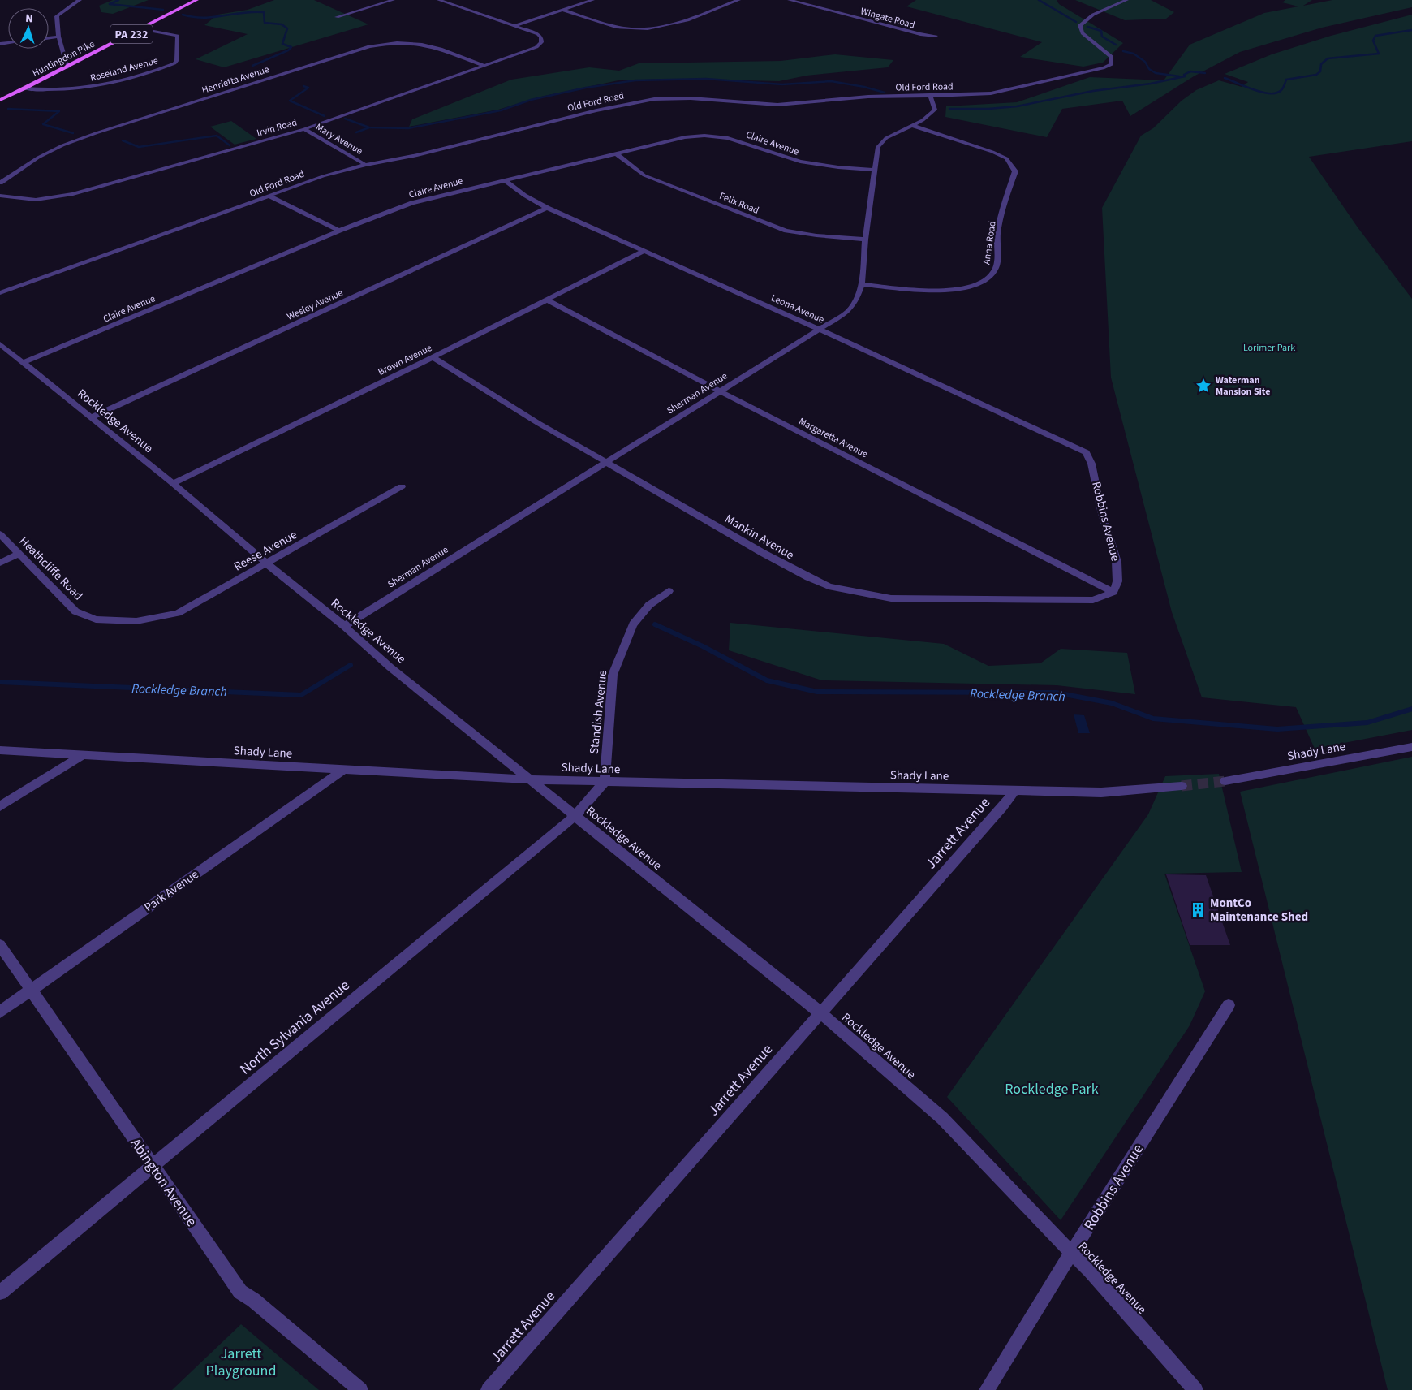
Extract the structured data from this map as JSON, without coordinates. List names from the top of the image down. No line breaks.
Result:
{"streets":{"main road":["PA 232","Huntingdon Pike"],"street":["Wingate Road","Roseland Avenue","Henrietta Avenue","Old Ford Road","Irvin Road","Mary Avenue","Claire Avenue","Felix Road","Anna Road","Wesley Avenue","Leona Avenue","Brown Avenue","Sherman Avenue","Rockledge Avenue","Margaretta Avenue","Robbins Avenue","Mankin Avenue","Reese Avenue","Heathcliffe Road","Standish Avenue","Shady Lane","Jarrett Avenue","Park Avenue","North Sylvania Avenue","Abington Avenue"]},"crossings":[["Huntingdon Pike","Roseland Avenue"],["Henrietta Avenue","Irvin Road"],["Old Ford Road","Mary Avenue"],["Old Ford Road","Sherman Avenue"],["Irvin Road","Mary Avenue"],["Claire Avenue","Felix Road"],["Claire Avenue","Leona Avenue"],["Claire Avenue","Sherman Avenue"],["Claire Avenue","Rockledge Avenue"],["Felix Road","Sherman Avenue"],["Anna Road","Sherman Avenue"],["Wesley Avenue","Leona Avenue"],["Wesley Avenue","Rockledge Avenue"],["Leona Avenue","Brown Avenue"],["Leona Avenue","Sherman Avenue"],["Leona Avenue","Robbins Avenue"],["Brown Avenue","Rockledge Avenue"],["Brown Avenue","Margaretta Avenue"],["Brown Avenue","Mankin Avenue"],["Sherman Avenue","Rockledge Avenue"],["Sherman Avenue","Margaretta Avenue"],["Sherman Avenue","Mankin Avenue"],["Rockledge Avenue","Robbins Avenue"],["Rockledge Avenue","Reese Avenue"],["Rockledge Avenue","Shady Lane"],["Rockledge Avenue","Jarrett Avenue"],["Rockledge Avenue","North Sylvania Avenue"],["Margaretta Avenue","Robbins Avenue"],["Margaretta Avenue","Mankin Avenue"],["Robbins Avenue","Mankin Avenue"],["Reese Avenue","Heathcliffe Road"],["Standish Avenue","Shady Lane"],["Standish Avenue","North Sylvania Avenue"],["Shady Lane","Jarrett Avenue"],["Shady Lane","Park Avenue"],["Shady Lane","North Sylvania Avenue"],["Park Avenue","Abington Avenue"],["North Sylvania Avenue","Abington Avenue"]],"water":["Rockledge Branch"],"parks":["Lorimer Park","Rockledge Park","Jarrett Playground"],"places":{"place":["Waterman Mansion Site"],"building":["MontCo Maintenance Shed"]},"north":"top"}
